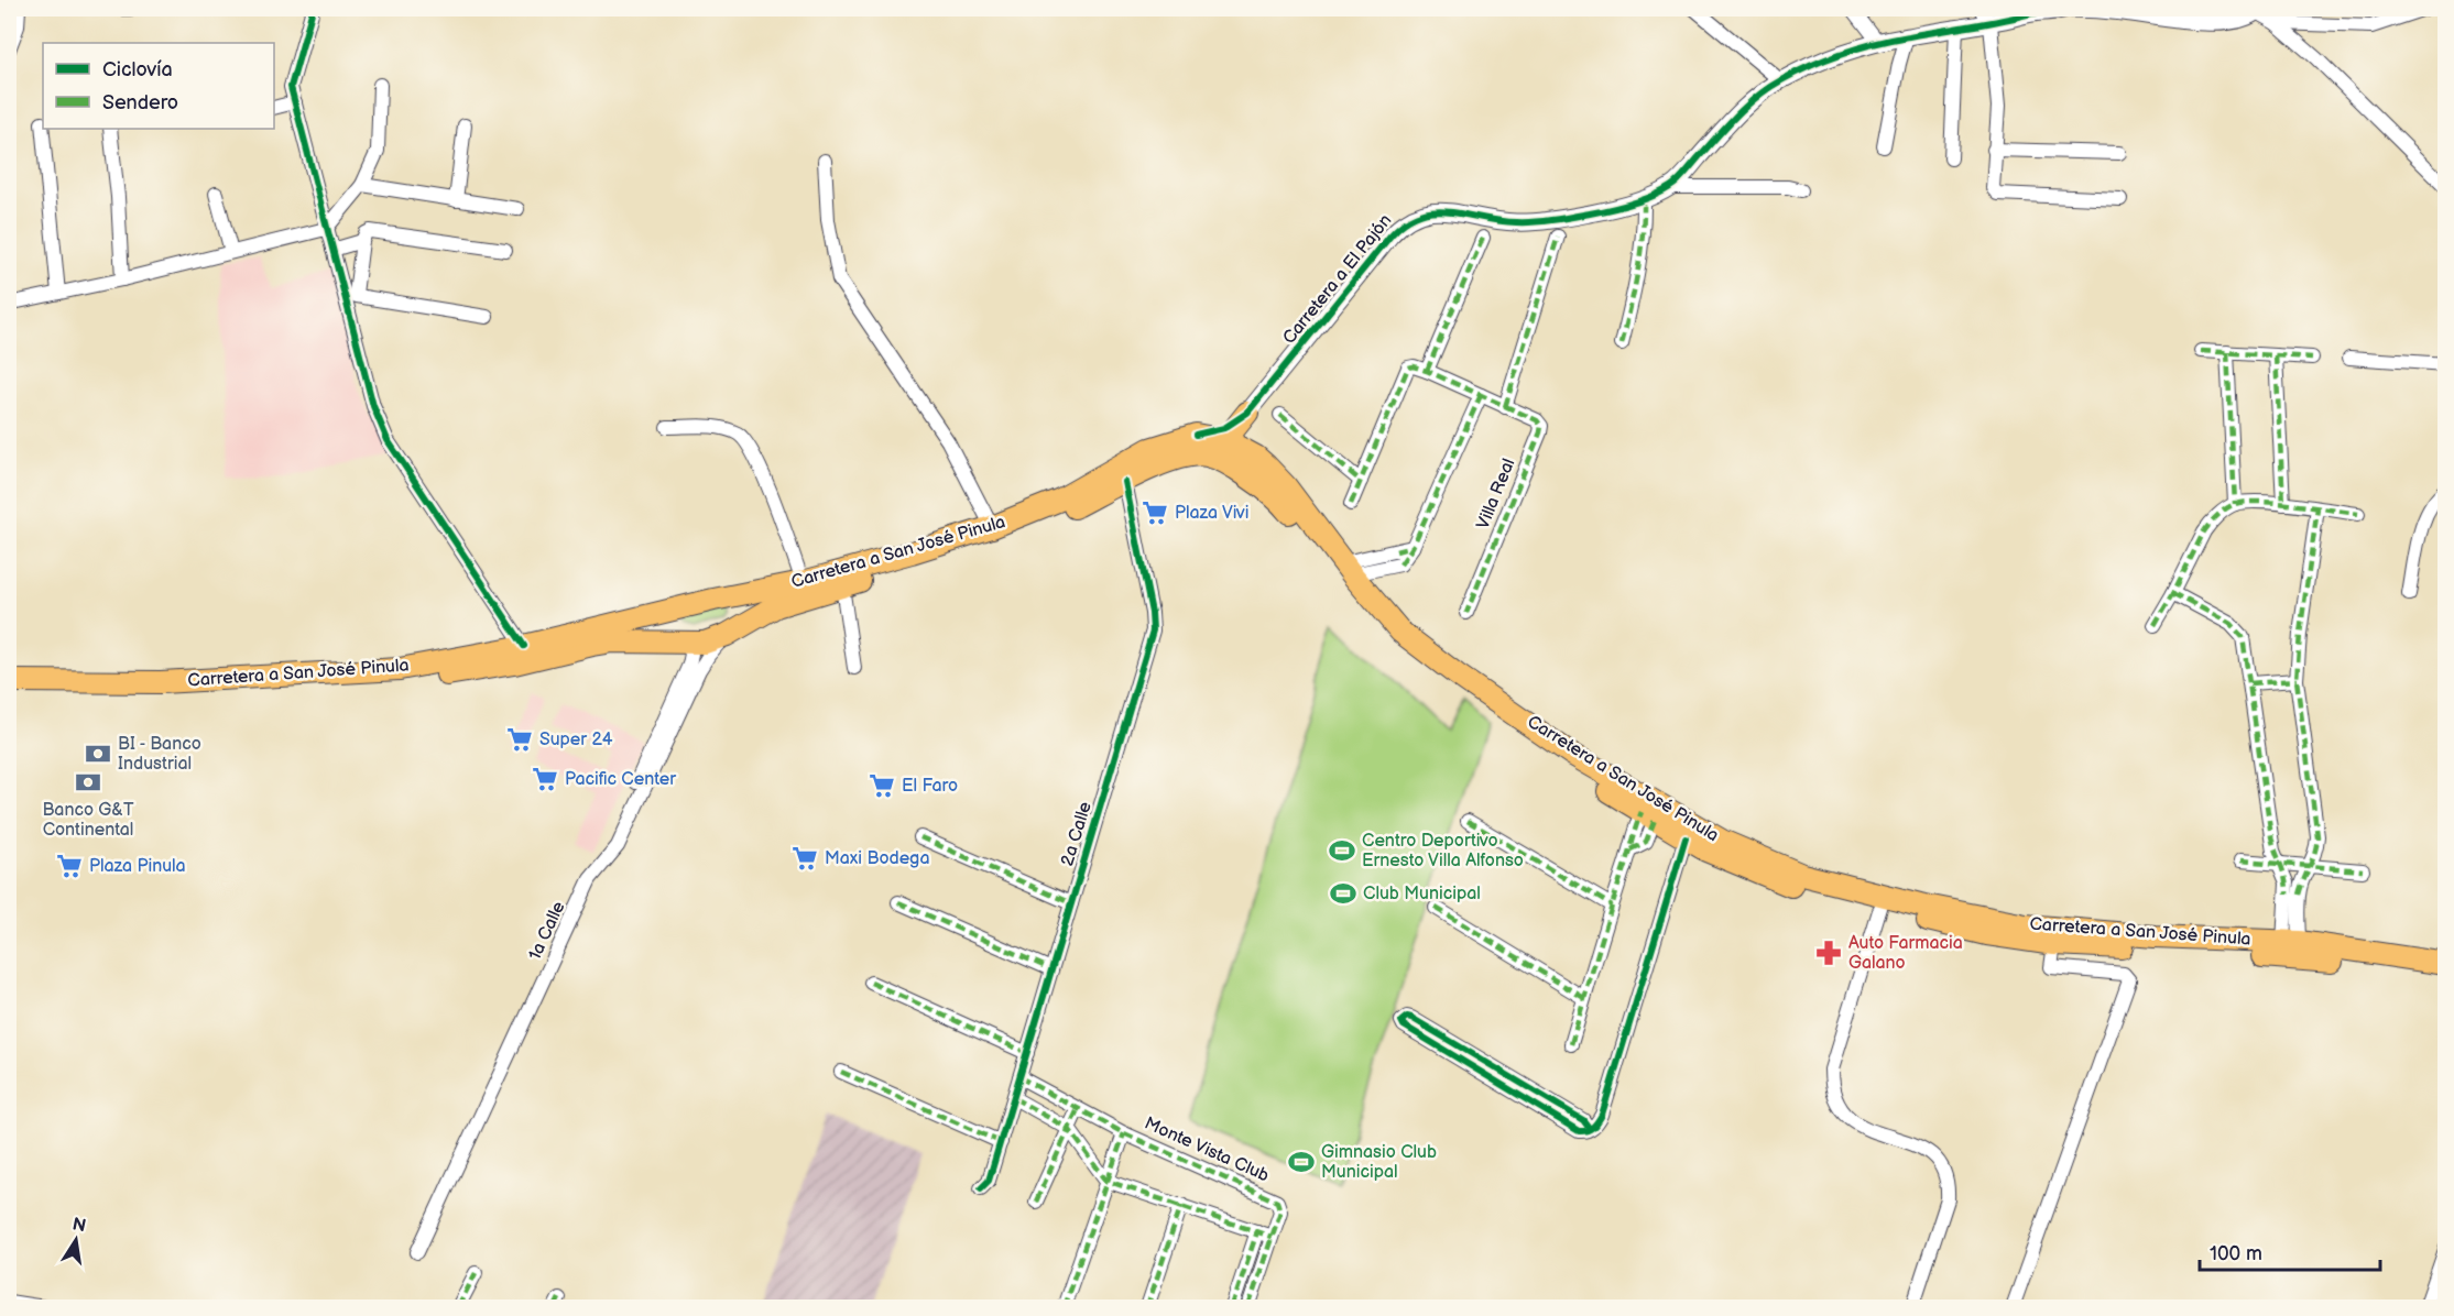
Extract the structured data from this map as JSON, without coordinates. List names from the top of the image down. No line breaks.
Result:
{"streets":{"main road":["Carretera a San José Pinula"],"street":["Carretera a El Pajón","Villa Real","2a Calle","1a Calle","Monte Vista Club"]},"crossings":[["Carretera a El Pajón","Carretera a San José Pinula"],["Carretera a San José Pinula","2a Calle"],["Carretera a San José Pinula","1a Calle"],["2a Calle","Monte Vista Club"]],"places":{"supermarket":["Plaza Vivi","Super 24","Pacific Center","El Faro","Maxi Bodega","Plaza Pinula"],"bank":["BI - Banco Industrial","Banco G&T Continental"],"sports":["Centro Deportivo Ernesto Villa Alfonso","Club Municipal","Gimnasio Club Municipal"],"pharmacy":["Auto Farmacia Galano"]},"legend":["Ciclovía","Sendero"],"scale_bar":"100 m","north":"top"}
